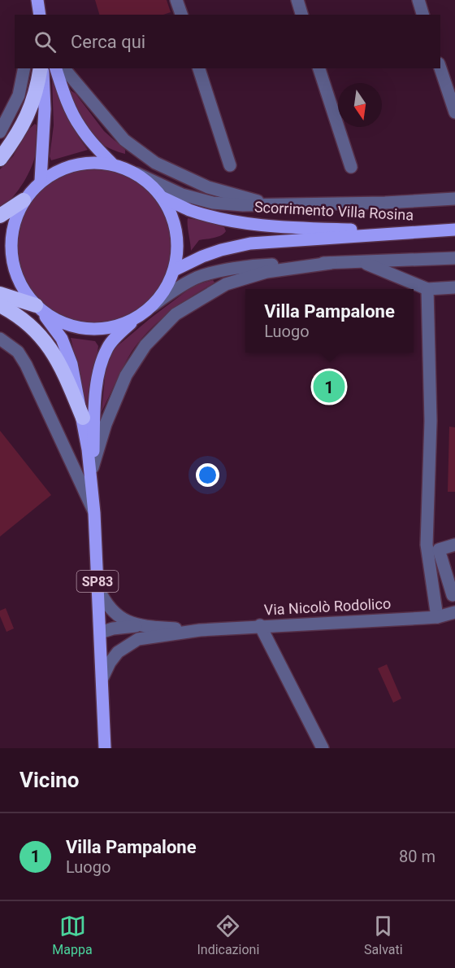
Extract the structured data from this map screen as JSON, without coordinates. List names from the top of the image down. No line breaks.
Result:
{"streets":{"main road":["Scorrimento Villa Rosina","SP83"],"street":["Via Nicolò Rodolico"]},"crossings":[["Scorrimento Villa Rosina","SP83"],["SP83","Via Nicolò Rodolico"]],"north":"bottom","page":{"search":"Cerca qui","popup":["Villa Pampalone","Luogo"],"pins":"1","heading":"Vicino","list":[{"mark":"1","name":"Villa Pampalone","note":"Luogo","value":"80 m"}],"nav":["Mappa","Indicazioni","Salvati"]}}
